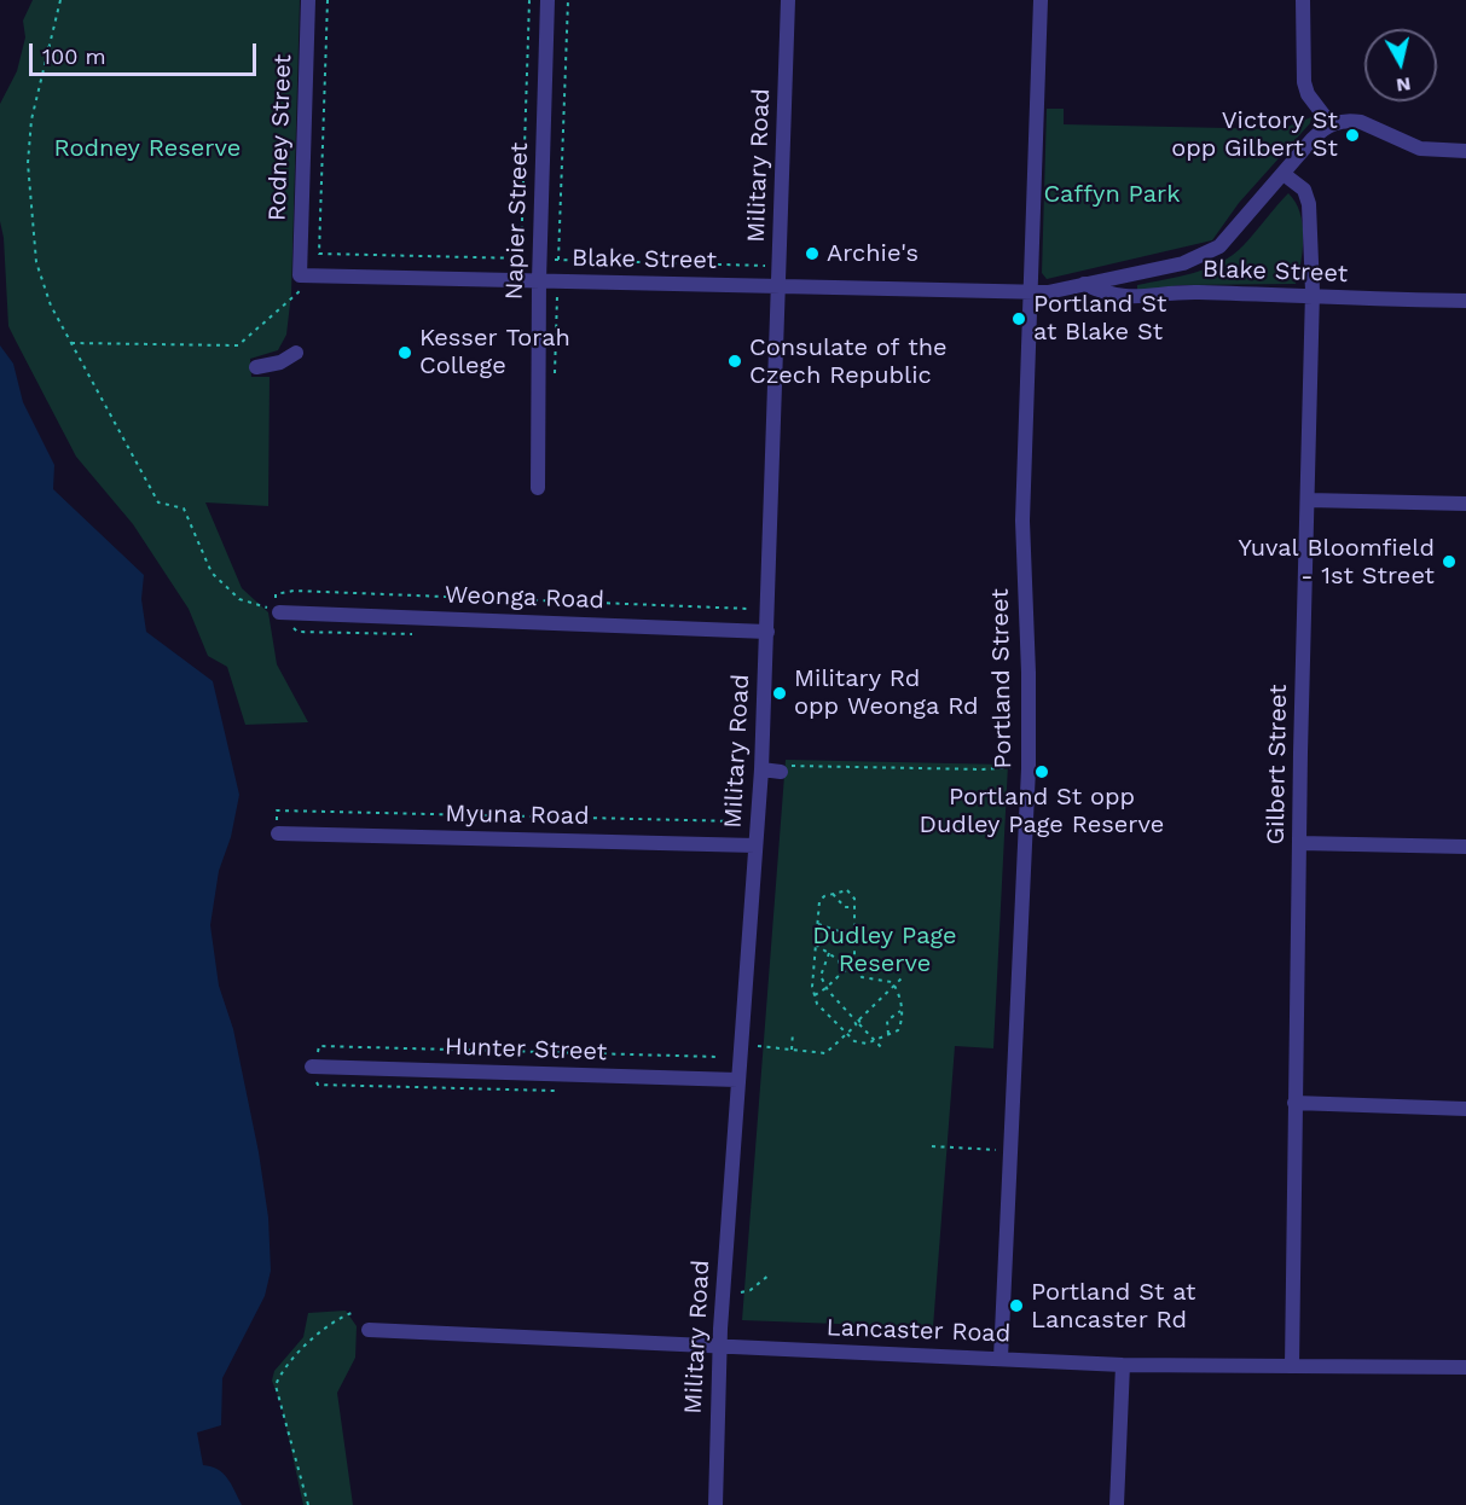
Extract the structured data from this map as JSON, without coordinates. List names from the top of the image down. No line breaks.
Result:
{"streets":{"street":["Rodney Street","Military Road","Napier Street","Blake Street","Weonga Road","Portland Street","Gilbert Street","Myuna Road","Hunter Street","Lancaster Road"]},"crossings":[["Rodney Street","Blake Street"],["Military Road","Blake Street"],["Military Road","Weonga Road"],["Military Road","Myuna Road"],["Military Road","Hunter Street"],["Military Road","Lancaster Road"],["Napier Street","Blake Street"],["Blake Street","Portland Street"],["Blake Street","Gilbert Street"],["Portland Street","Lancaster Road"],["Gilbert Street","Lancaster Road"]],"parks":["Rodney Reserve","Caffyn Park","Dudley Page Reserve"],"places":["Victory St opp Gilbert St","Archie's","Portland St at Blake St","Kesser Torah College","Consulate of the Czech Republic","Yuval Bloomfield - 1st Street","Military Rd opp Weonga Rd","Portland St opp Dudley Page Reserve","Portland St at Lancaster Rd"],"scale_bar":"100 m","north":"bottom"}
